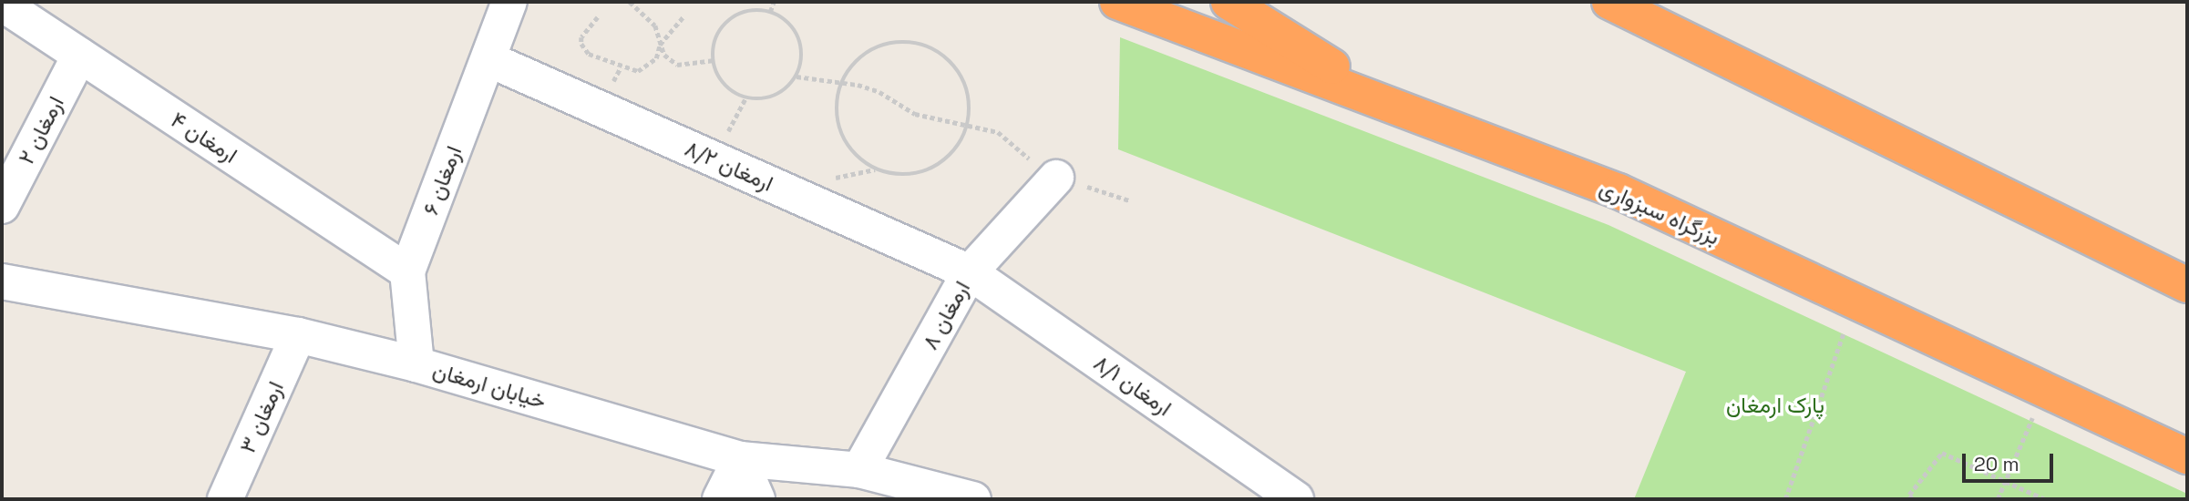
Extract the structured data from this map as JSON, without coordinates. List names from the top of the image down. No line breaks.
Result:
{"streets":{"highway":["بزرگراه سبزواری"],"street":["ارمغان ۲","ارمغان ۴","ارمغان ۸/۲","ارمغان ۶","ارمغان ۸","خیابان ارمغان","ارمغان ۸/۱","ارمغان ۳"]},"crossings":[["ارمغان ۲","ارمغان ۴"],["ارمغان ۴","ارمغان ۶"],["ارمغان ۸/۲","ارمغان ۶"],["ارمغان ۸/۲","ارمغان ۸"],["ارمغان ۸/۲","ارمغان ۸/۱"],["ارمغان ۶","خیابان ارمغان"],["ارمغان ۸","خیابان ارمغان"],["ارمغان ۸","ارمغان ۸/۱"],["خیابان ارمغان","ارمغان ۳"]],"parks":["پارک ارمغان"],"scale_bar":"20 m"}
